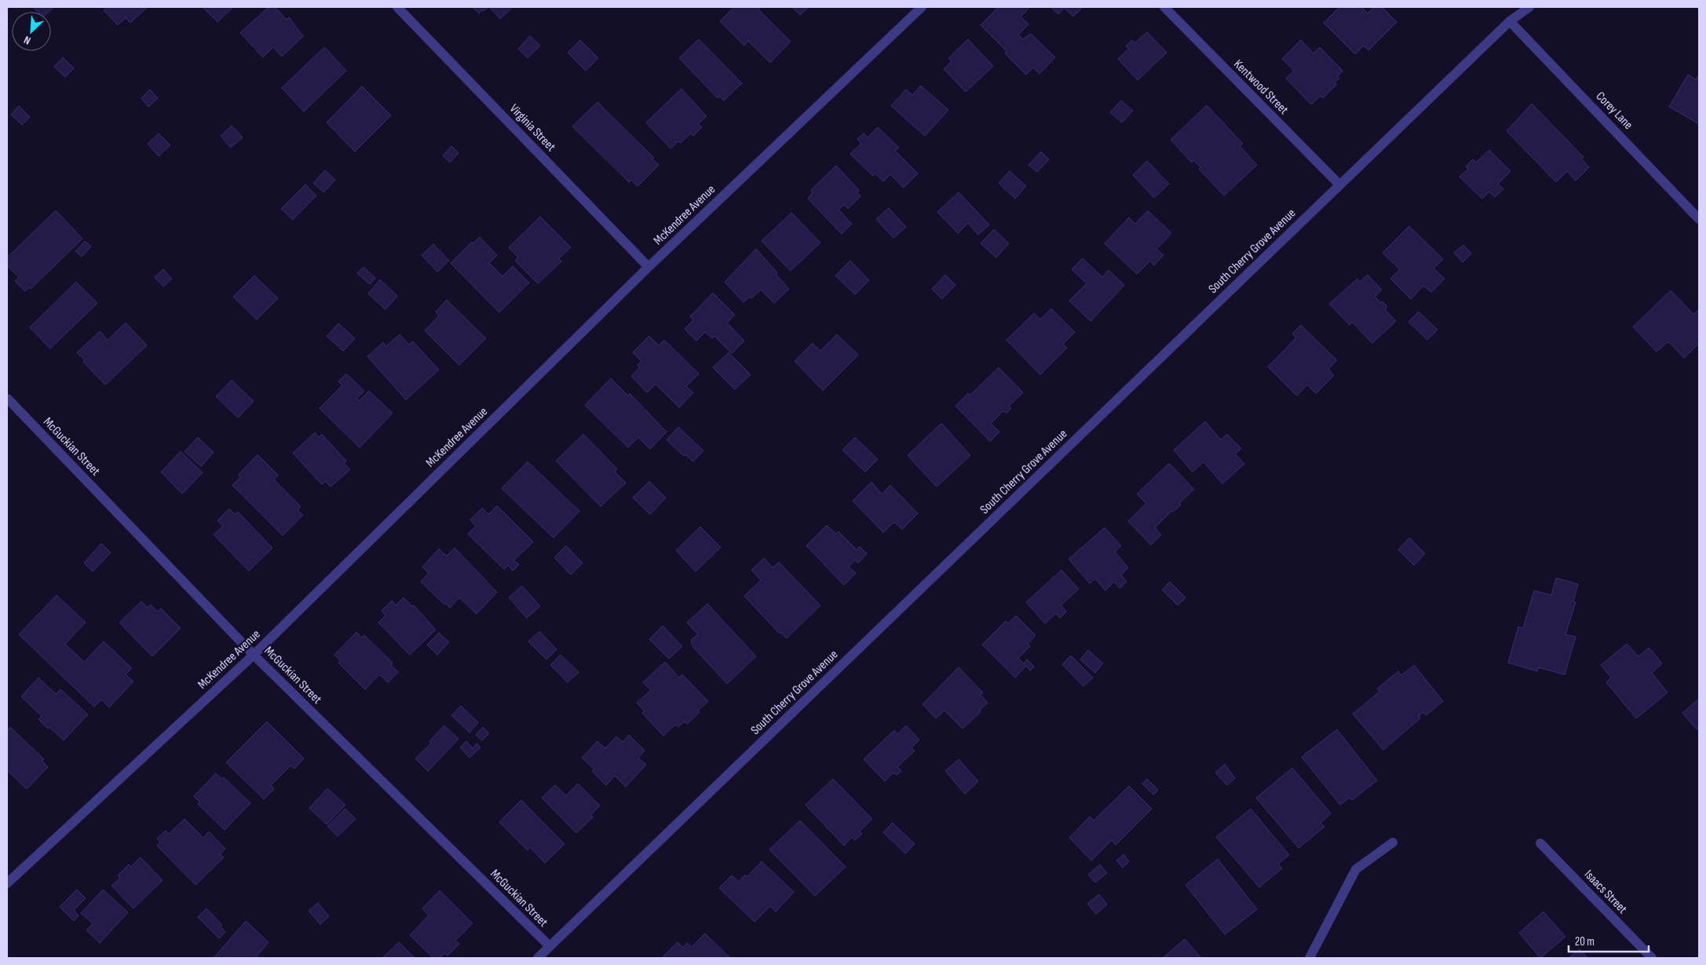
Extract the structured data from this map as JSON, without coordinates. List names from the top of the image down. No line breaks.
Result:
{"streets":{"street":["Kentwood Street","Corey Lane","Virginia Street","McKendree Avenue","South Cherry Grove Avenue","McGuckian Street","Isaacs Street"]},"crossings":[["Kentwood Street","South Cherry Grove Avenue"],["Corey Lane","South Cherry Grove Avenue"],["Virginia Street","McKendree Avenue"],["McKendree Avenue","McGuckian Street"],["South Cherry Grove Avenue","McGuckian Street"]],"scale_bar":"20 m","north":"bottom left"}
